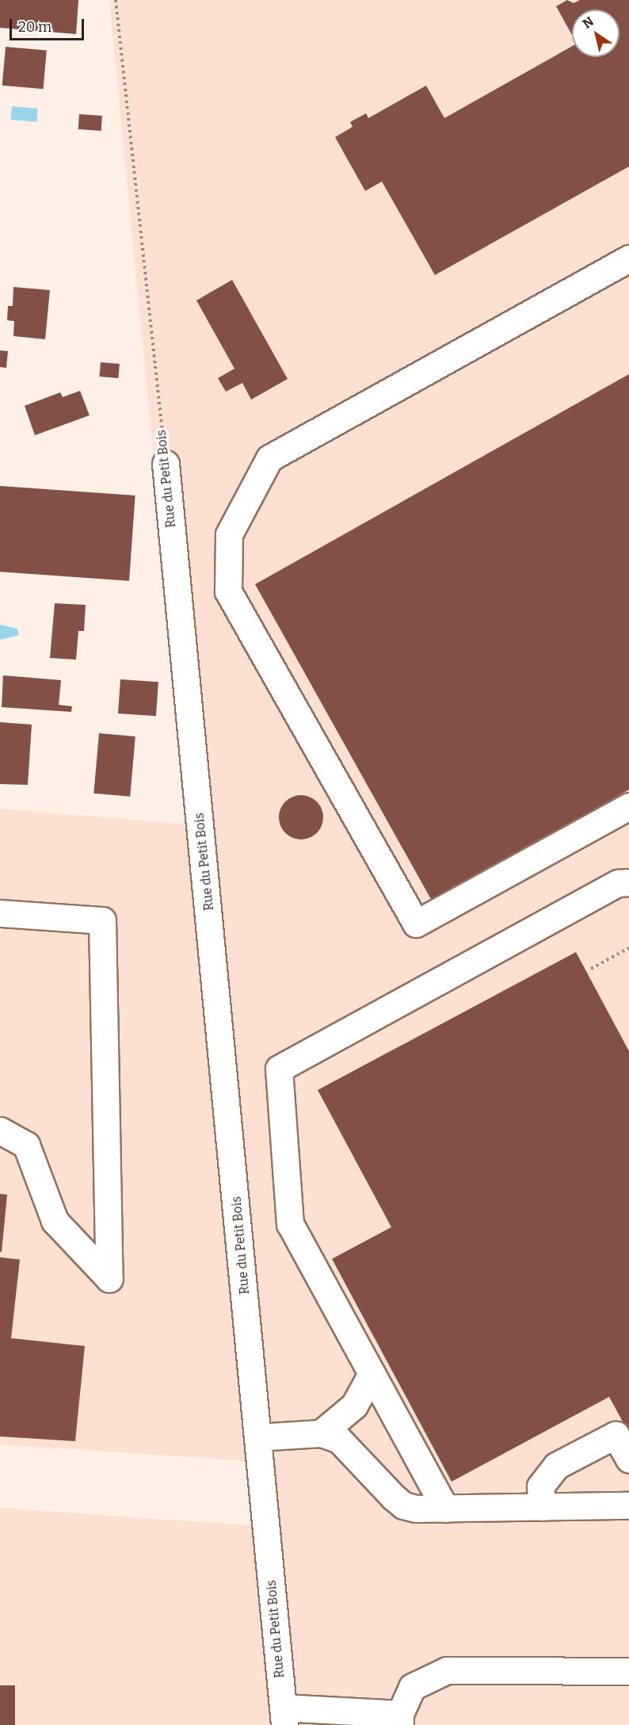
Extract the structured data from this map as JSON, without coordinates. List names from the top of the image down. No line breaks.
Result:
{"streets":{"street":["Rue du Petit Bois"]},"scale_bar":"20 m","north":"top left"}
